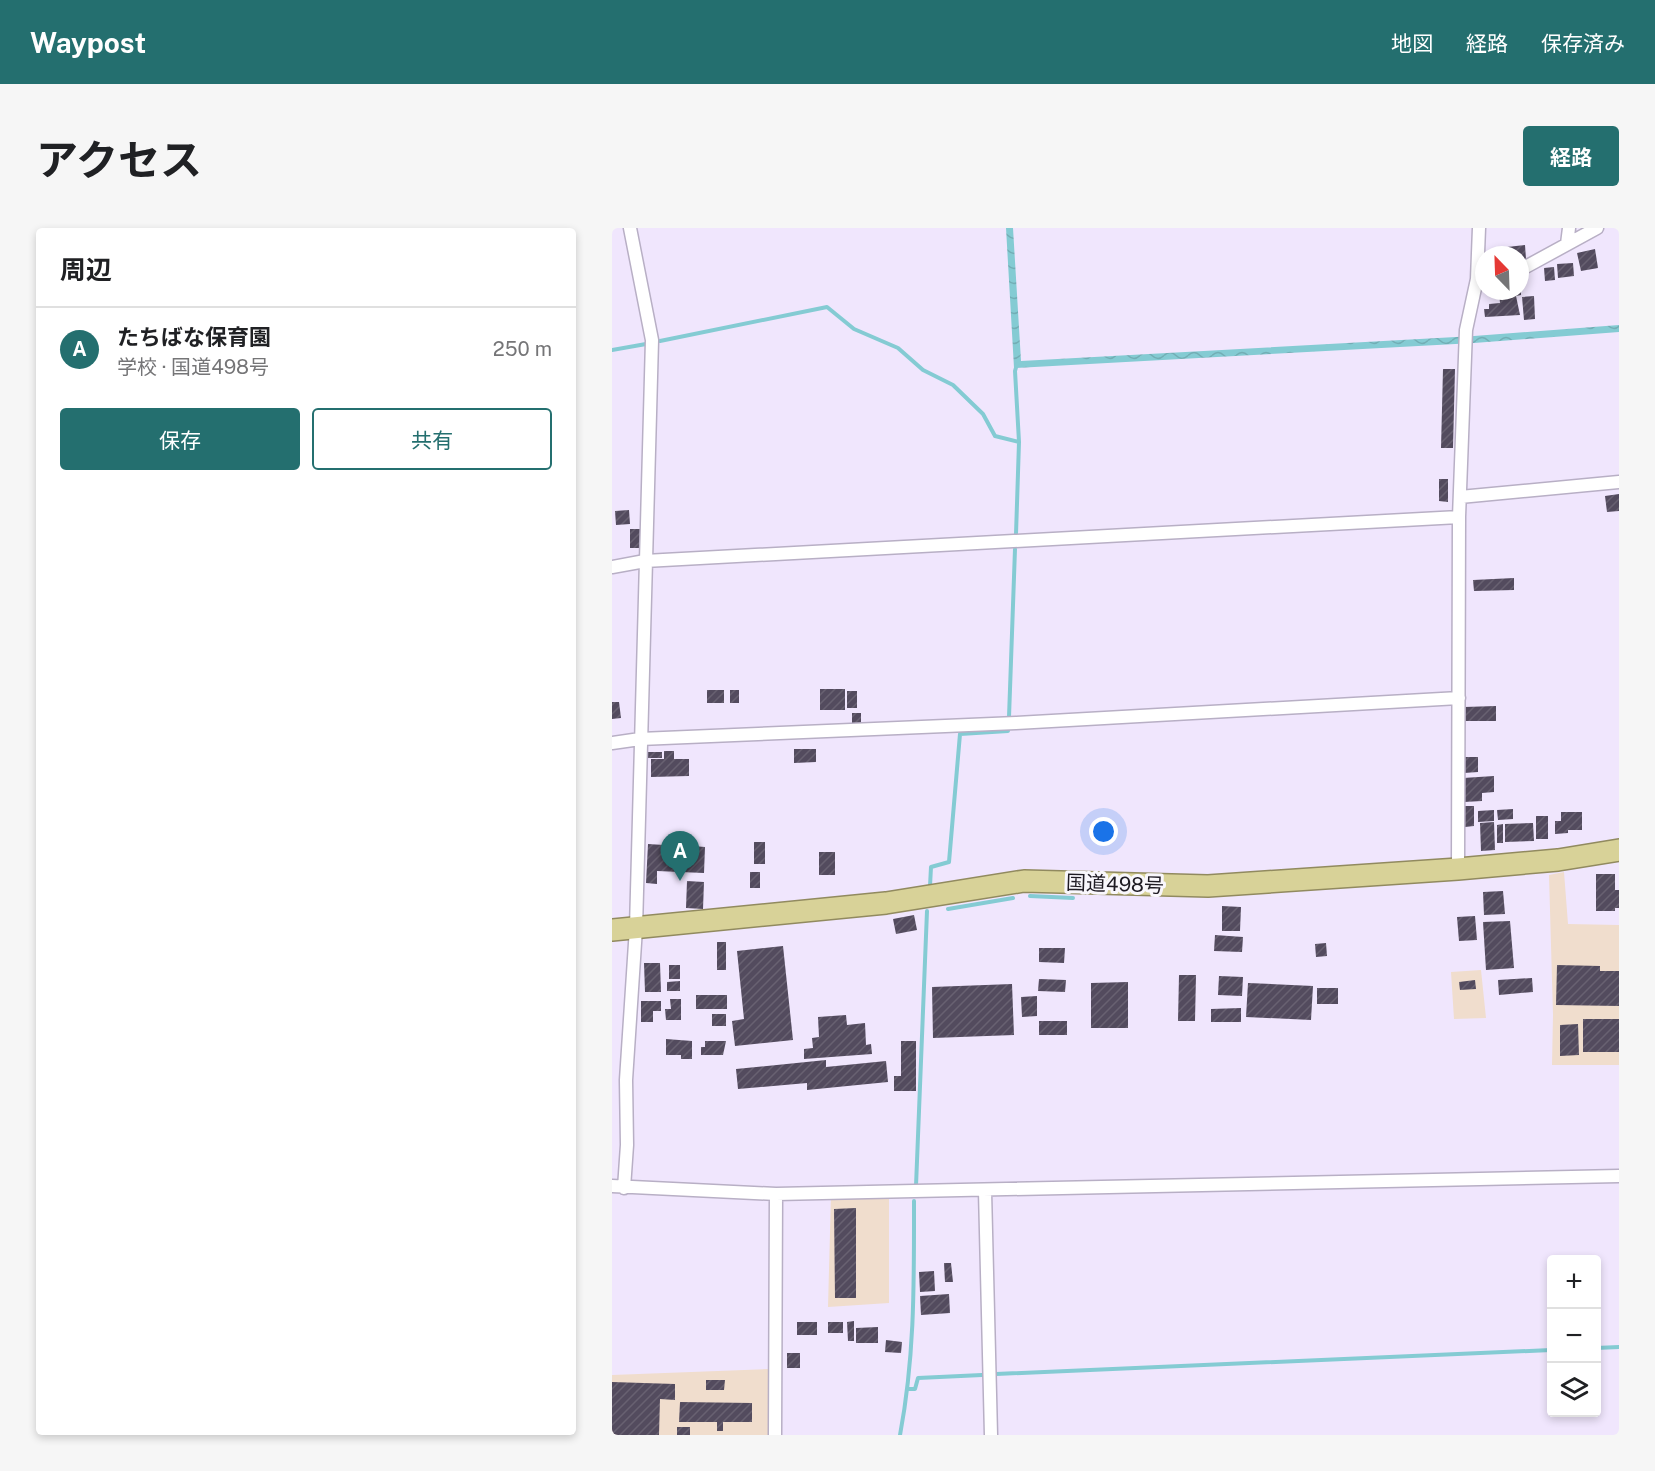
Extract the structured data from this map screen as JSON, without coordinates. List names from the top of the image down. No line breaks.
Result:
{"streets":{"highway":["国道498号"]},"north":"top left","page":{"header":"Waypost","nav":["地図","経路","保存済み"],"title":"アクセス","buttons":["経路",["保存","共有"]],"heading":"周辺","list":[{"mark":"A","name":"たちばな保育園","note":"学校 · 国道498号","value":"250 m"}],"pins":"A","map_buttons":["+","−"]}}
